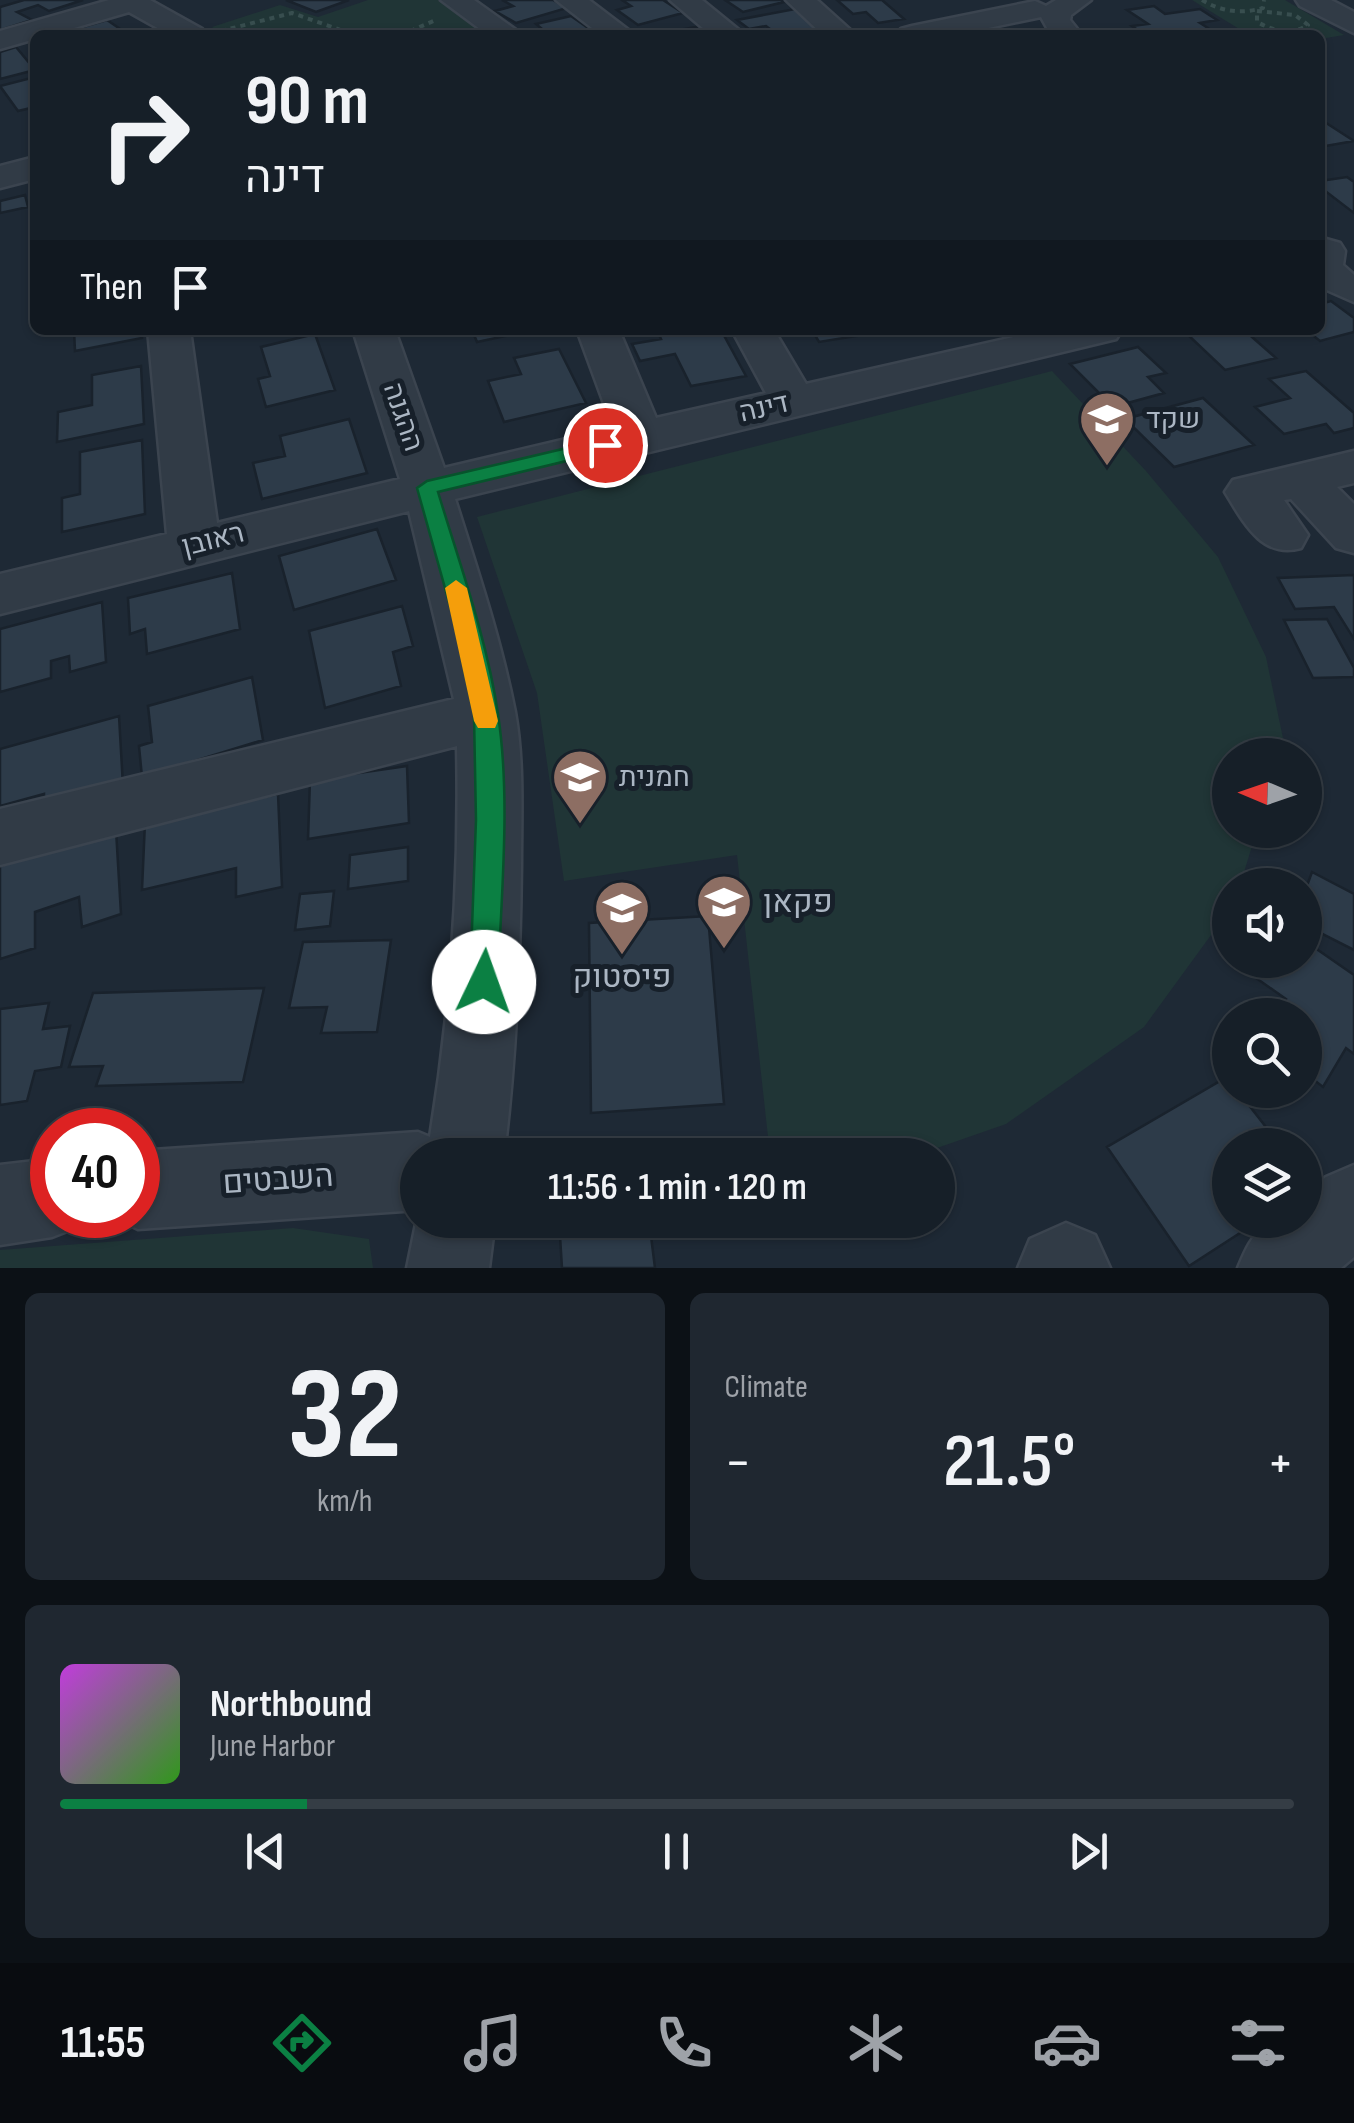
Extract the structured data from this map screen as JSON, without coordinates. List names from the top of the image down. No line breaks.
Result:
{"streets":{"street":["דינה","ההגנה","ראובן","השבטים"]},"crossings":[["דינה","ההגנה"],["דינה","ראובן"],["ההגנה","ראובן"]],"places":{"school or university":["שקד","חמנית","פקאן","פיסטוק"]},"north":"left","page":{"turn":["90 m","דינה"],"then":"Then","limit":"40","trip":"11:56 · 1 min · 120 m","tile":[["32","km/h"],"Climate"],"heat":["−","21.5°","+"],"song":["Northbound","June Harbor"],"tabs":"11:55"}}
